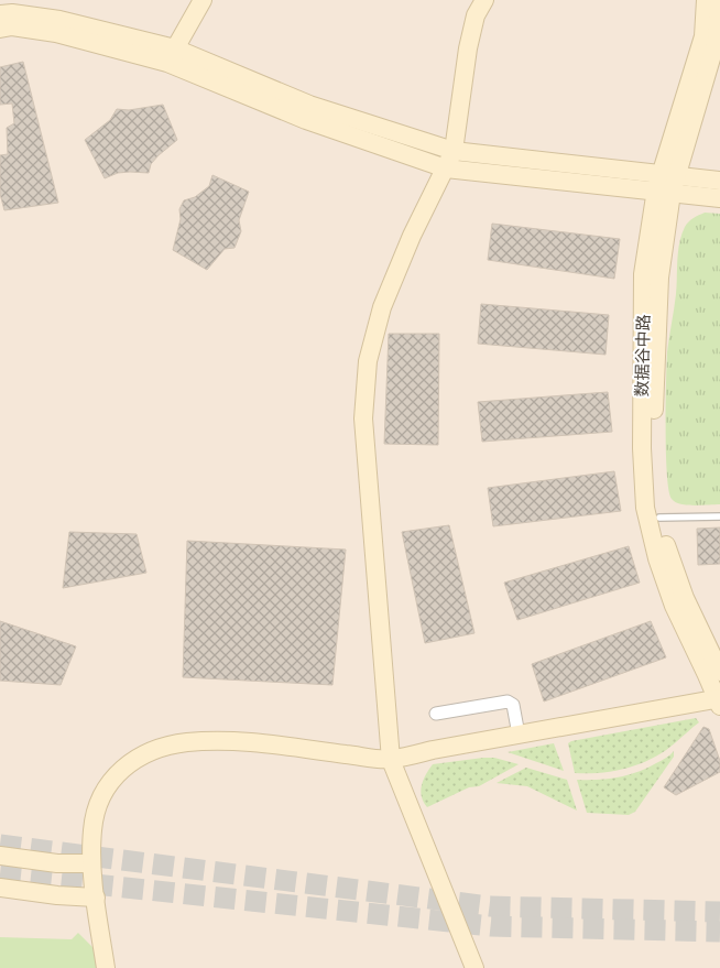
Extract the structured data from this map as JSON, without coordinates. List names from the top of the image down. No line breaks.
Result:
{"streets":{"street":["数据谷中路"]}}
